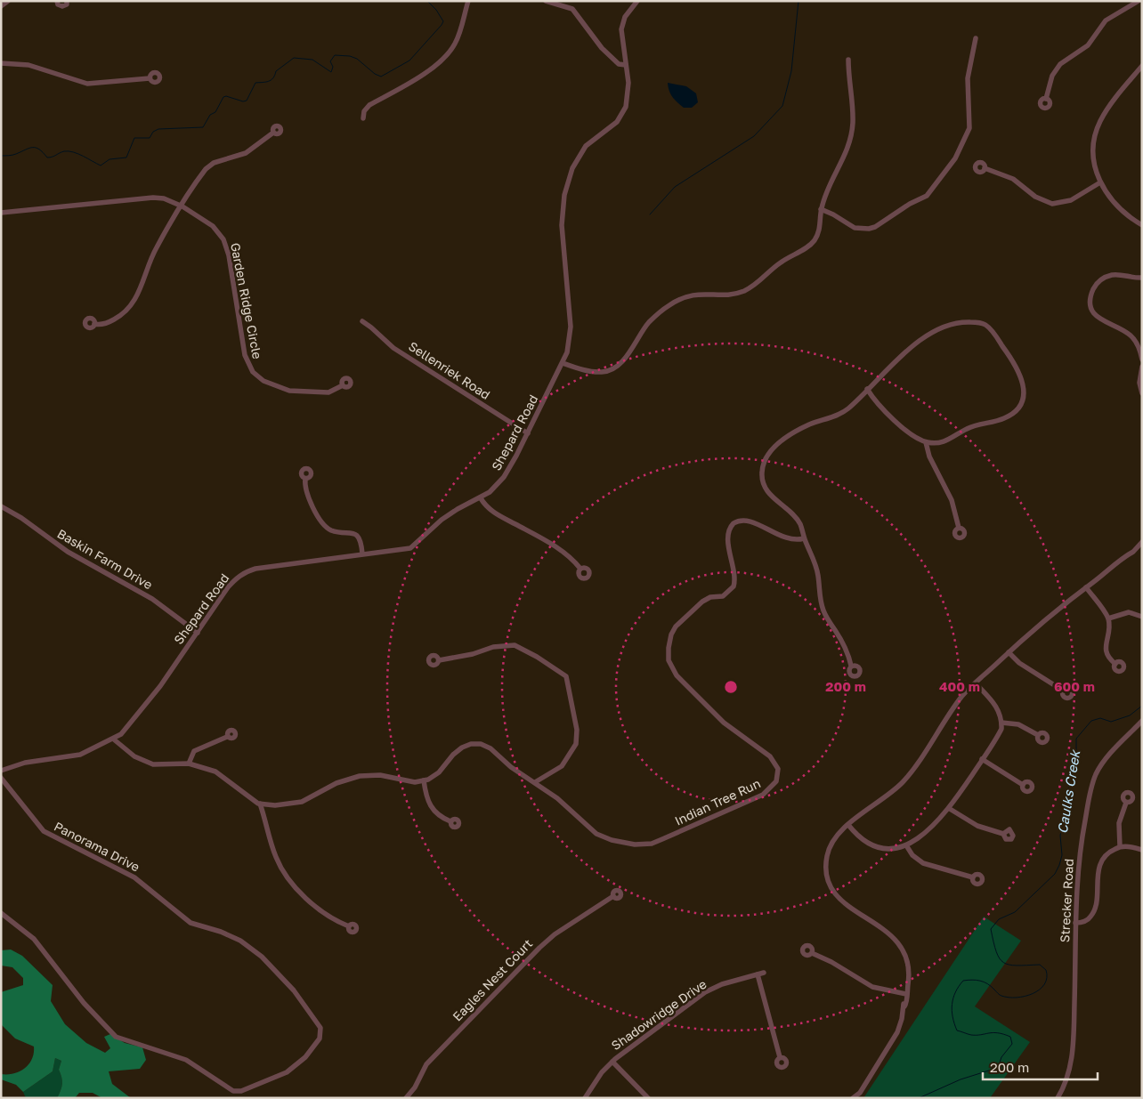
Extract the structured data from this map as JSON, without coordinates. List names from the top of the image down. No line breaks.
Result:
{"streets":{"street":["Garden Ridge Circle","Sellenriek Road","Shepard Road","Baskin Farm Drive","Indian Tree Run","Panorama Drive","Strecker Road","Eagles Nest Court","Shadowridge Drive"]},"crossings":[["Sellenriek Road","Shepard Road"],["Shepard Road","Baskin Farm Drive"]],"water":["Caulks Creek"],"scale_bar":"200 m","rings":["200 m","400 m","600 m"]}
